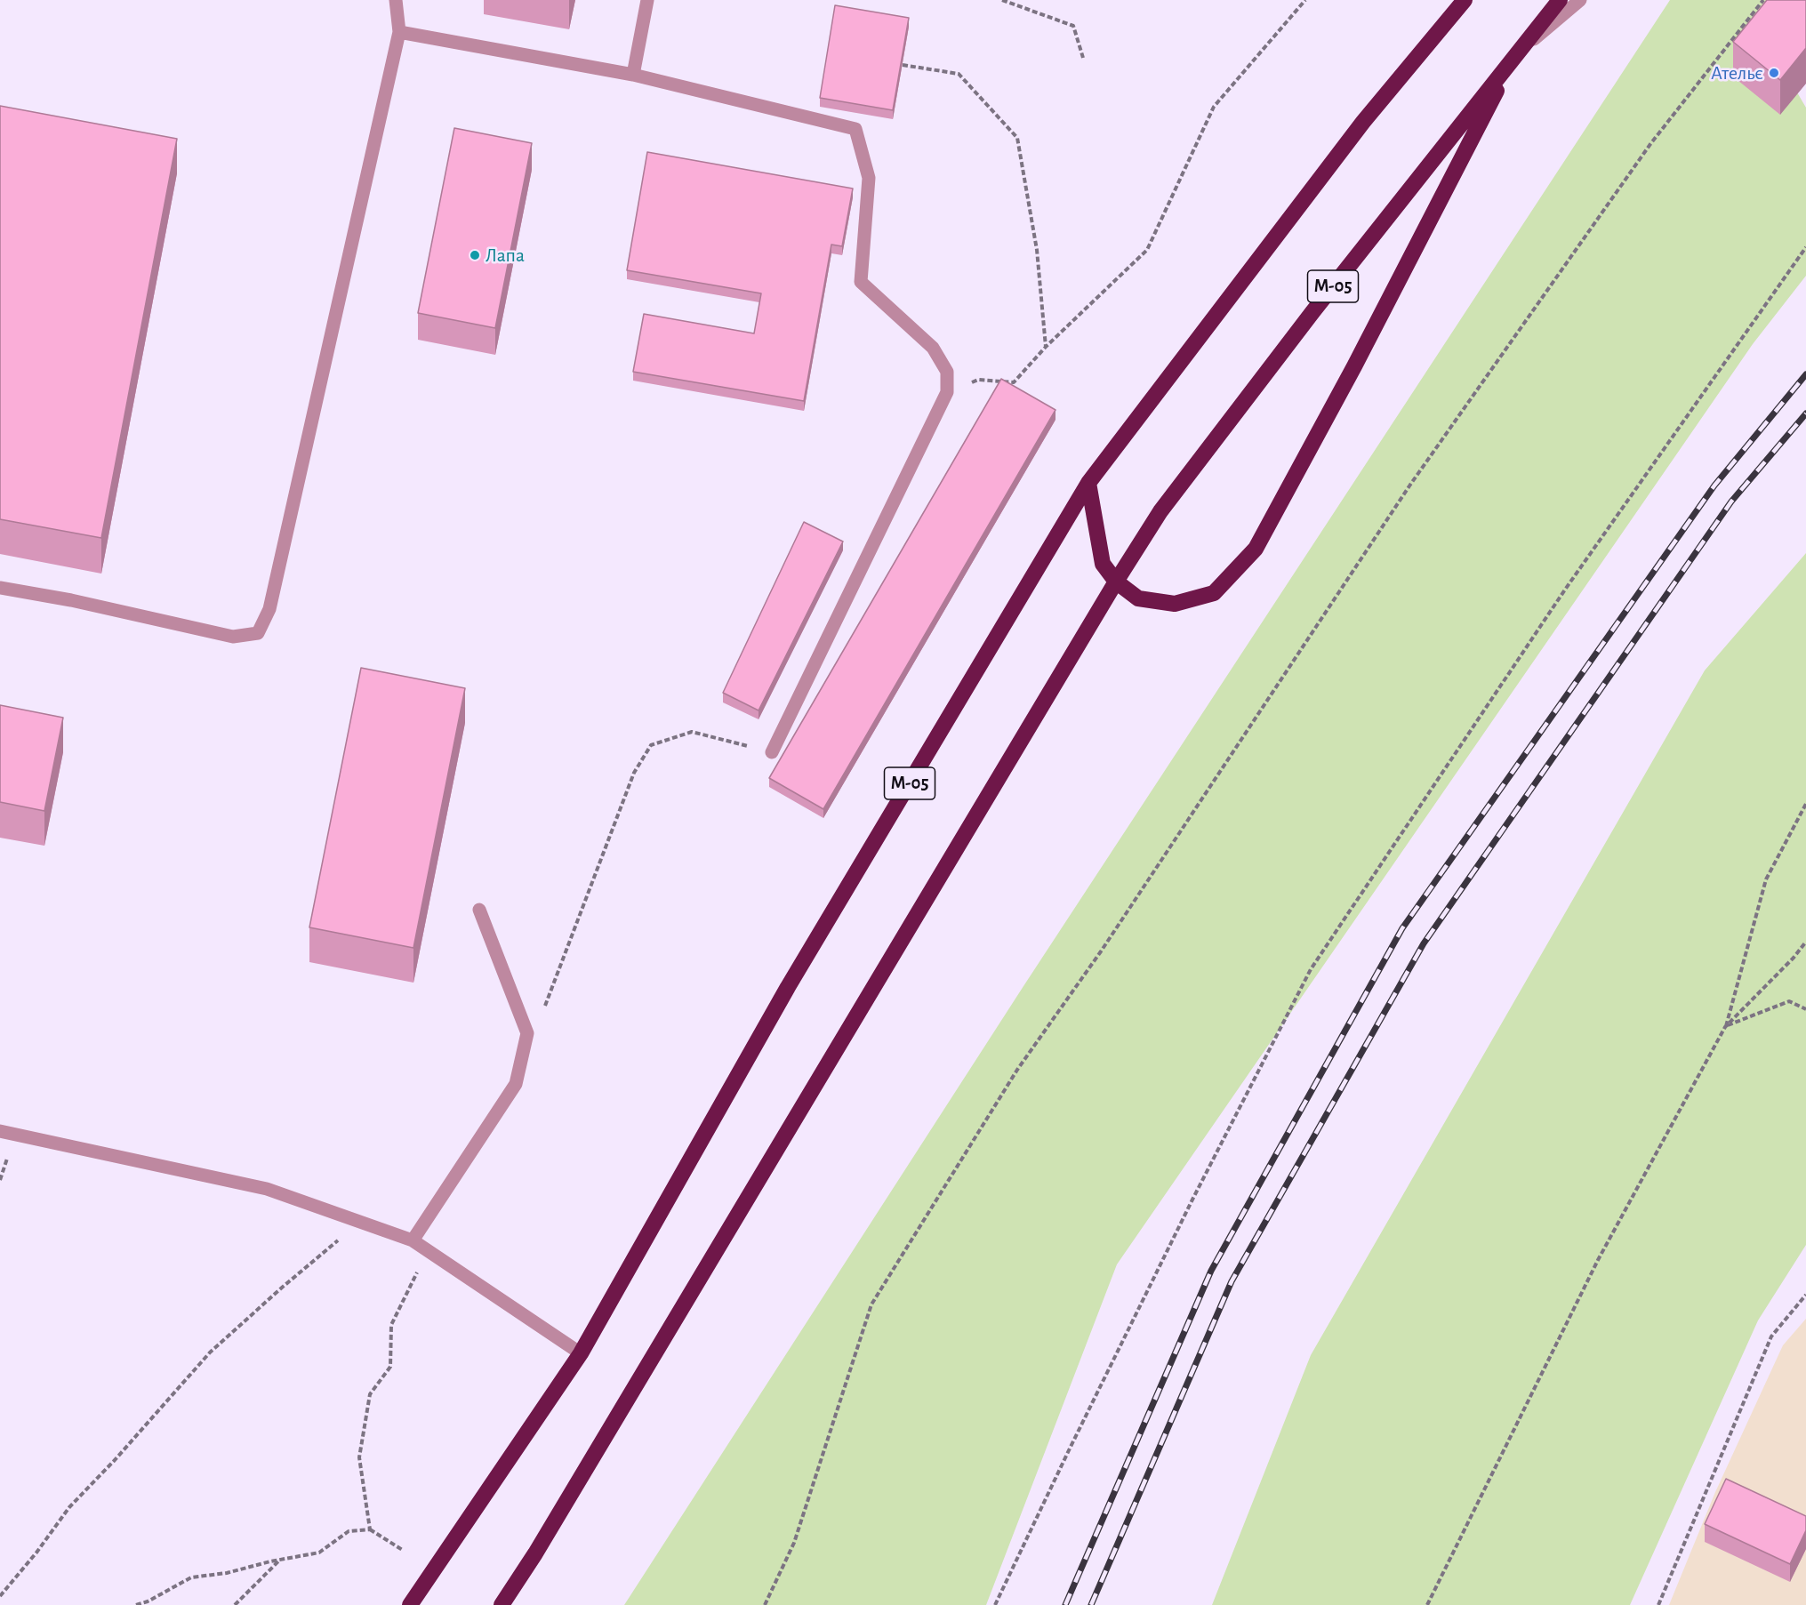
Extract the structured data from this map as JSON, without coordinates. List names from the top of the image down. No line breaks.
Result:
{"streets":{"highway":["М-05"]},"places":["Ательє","Лапа"]}
